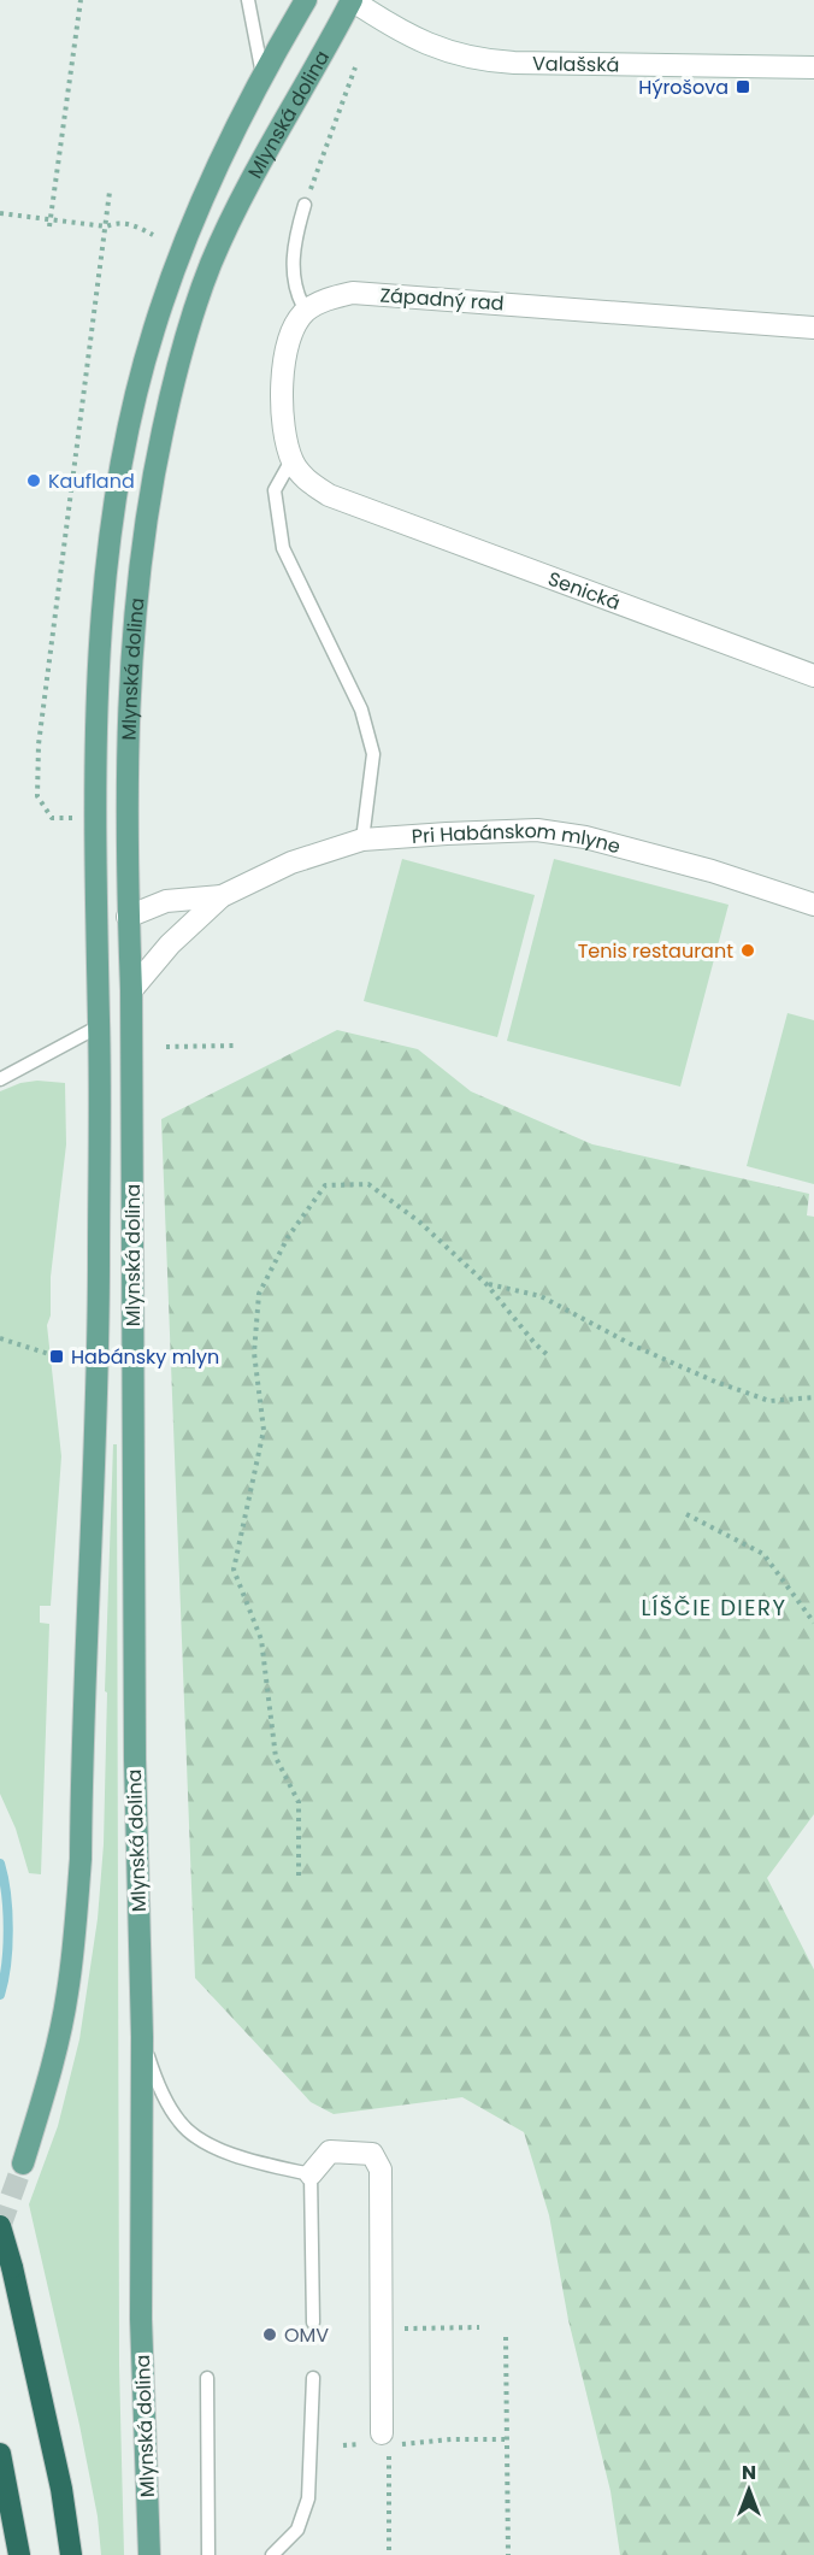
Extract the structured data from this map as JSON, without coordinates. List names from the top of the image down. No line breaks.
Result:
{"streets":{"main road":["Mlynská dolina"],"street":["Valašská","Západný rad","Senická","Pri Habánskom mlyne"]},"crossings":[["Valašská","Mlynská dolina"],["Mlynská dolina","Pri Habánskom mlyne"]],"districts":["LÍŠČIE DIERY"],"places":{"transit":["Hýrošova","Habánsky mlyn"],"other":["Kaufland","Tenis restaurant","OMV"]},"north":"top"}
